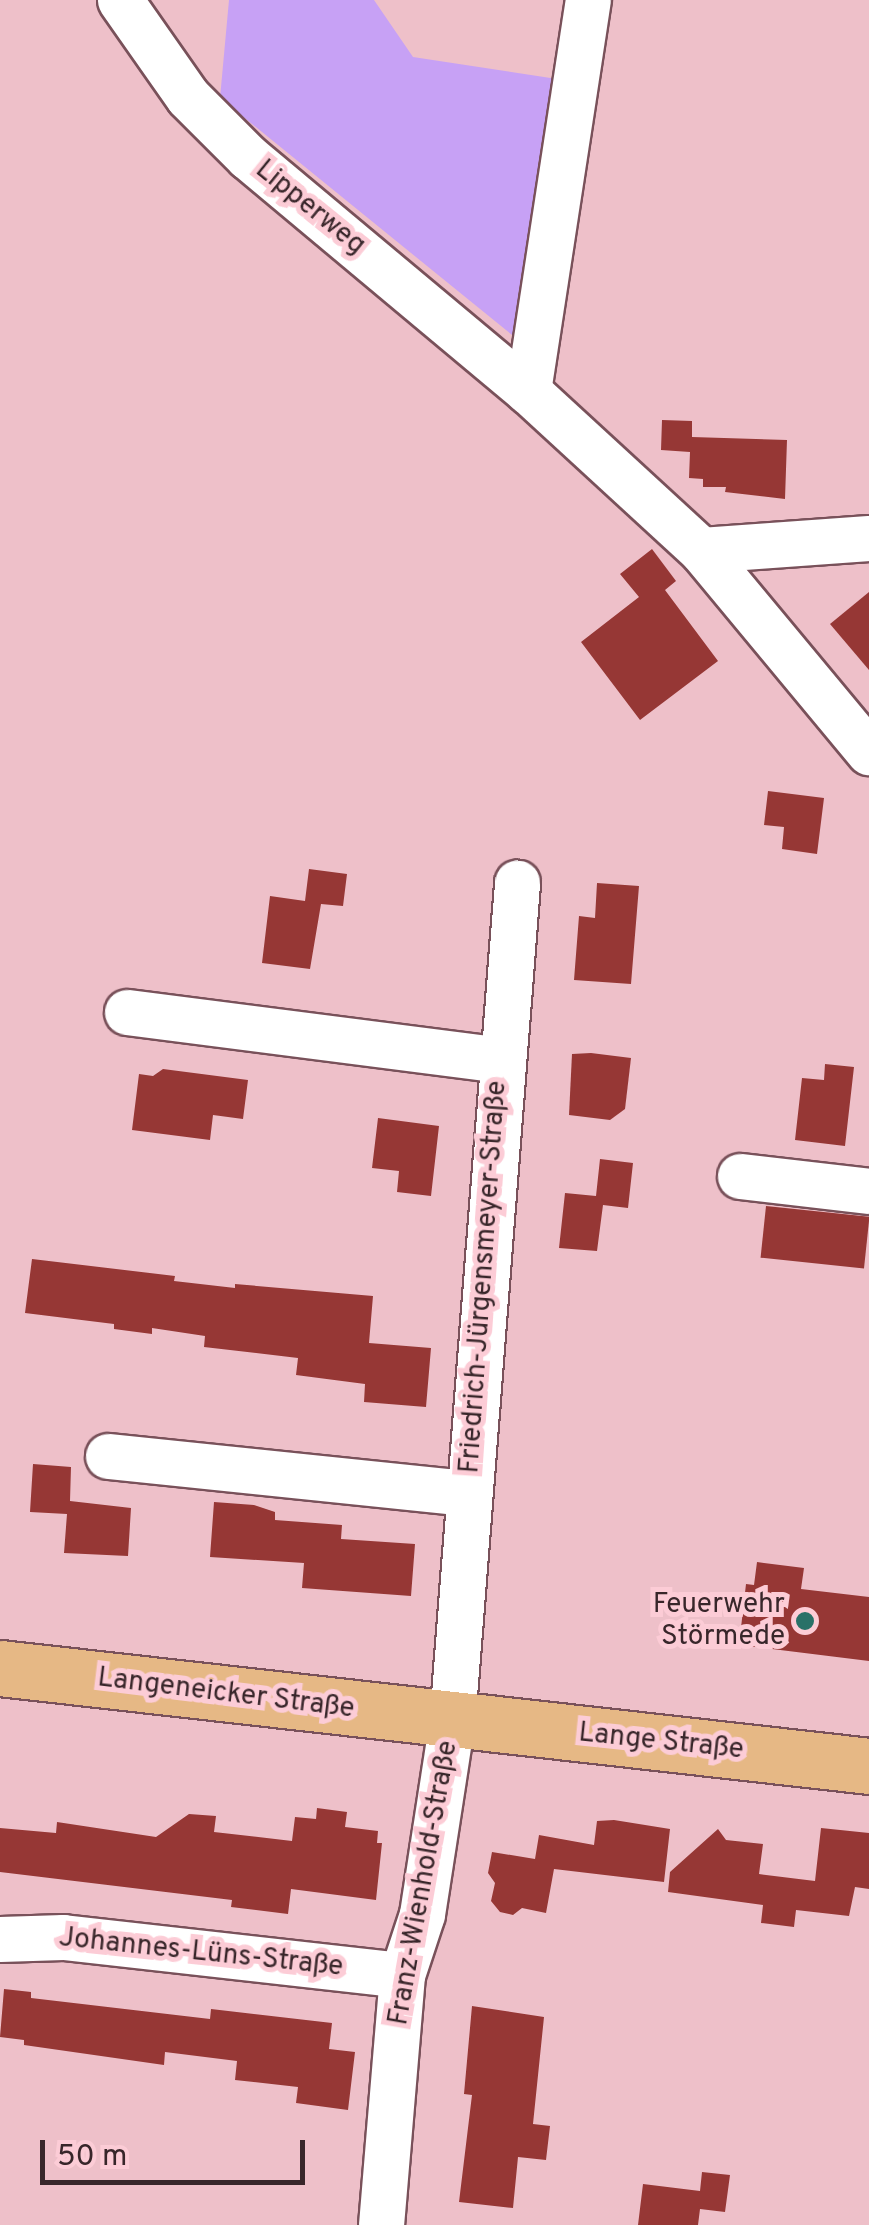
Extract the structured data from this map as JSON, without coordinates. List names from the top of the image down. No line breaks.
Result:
{"streets":{"main road":["Langeneicker Straße","Lange Straße"],"street":["Lipperweg","Friedrich-Jürgensmeyer-Straße","Franz-Wienhold-Straße","Johannes-Lüns-Straße"]},"crossings":[["Friedrich-Jürgensmeyer-Straße","Langeneicker Straße"],["Friedrich-Jürgensmeyer-Straße","Lange Straße"],["Friedrich-Jürgensmeyer-Straße","Franz-Wienhold-Straße"],["Langeneicker Straße","Lange Straße"],["Langeneicker Straße","Franz-Wienhold-Straße"],["Lange Straße","Franz-Wienhold-Straße"],["Franz-Wienhold-Straße","Johannes-Lüns-Straße"]],"places":["Feuerwehr Störmede"],"scale_bar":"50 m"}
